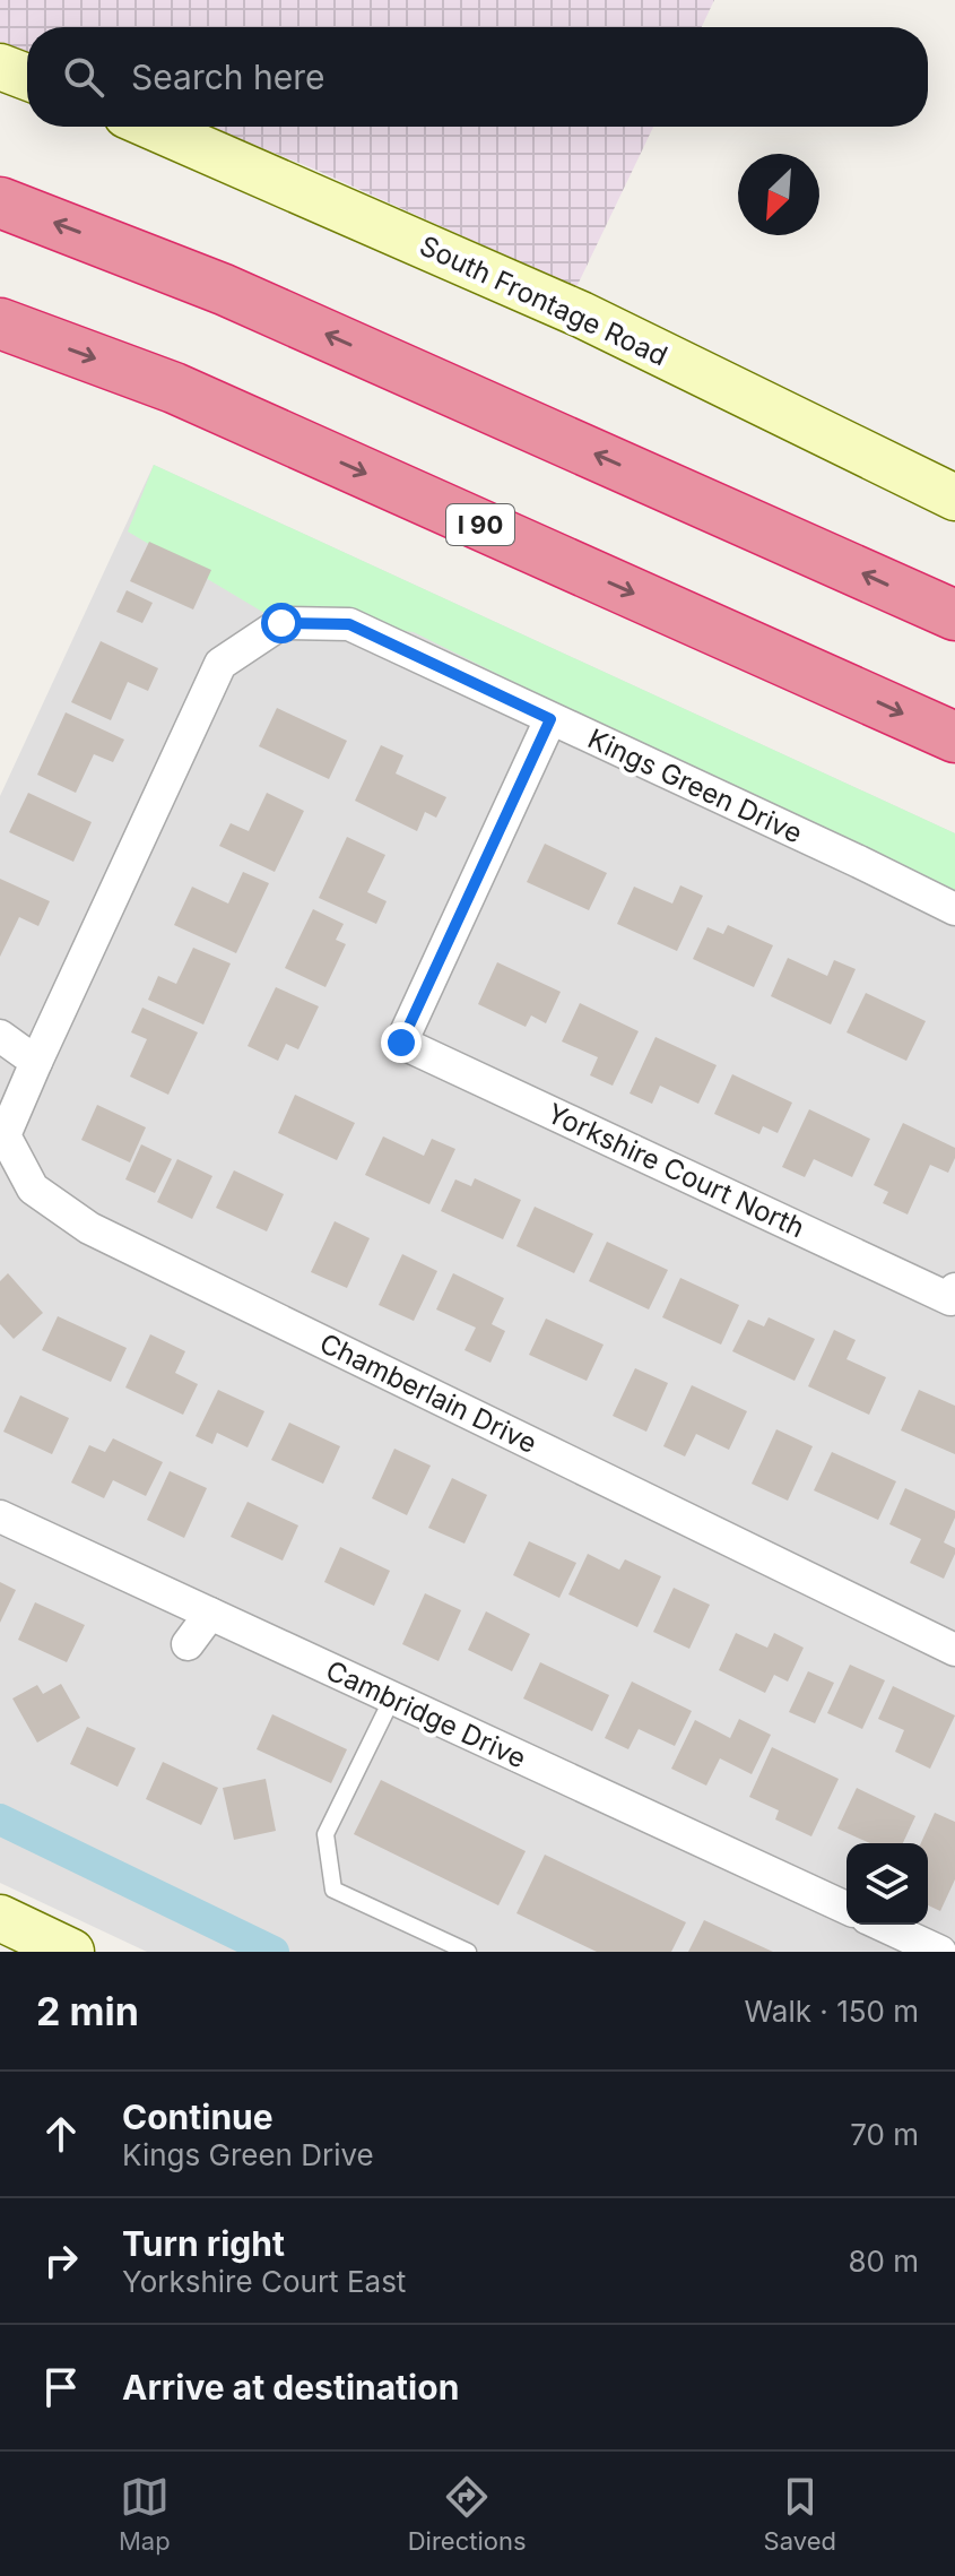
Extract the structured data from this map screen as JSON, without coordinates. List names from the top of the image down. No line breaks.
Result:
{"streets":{"highway":["I 90"],"main road":["South Frontage Road"],"street":["Kings Green Drive","Yorkshire Court North","Chamberlain Drive","Cambridge Drive"]},"crossings":[["Kings Green Drive","Yorkshire Court North"],["Kings Green Drive","Chamberlain Drive"]],"north":"bottom left","page":{"search":"Search here","heading":["2 min","Walk · 150 m"],"list":[["Continue","Kings Green Drive","70 m"],["Turn right","Yorkshire Court East","80 m"],"Arrive at destination"],"nav":["Map","Directions","Saved"]}}
